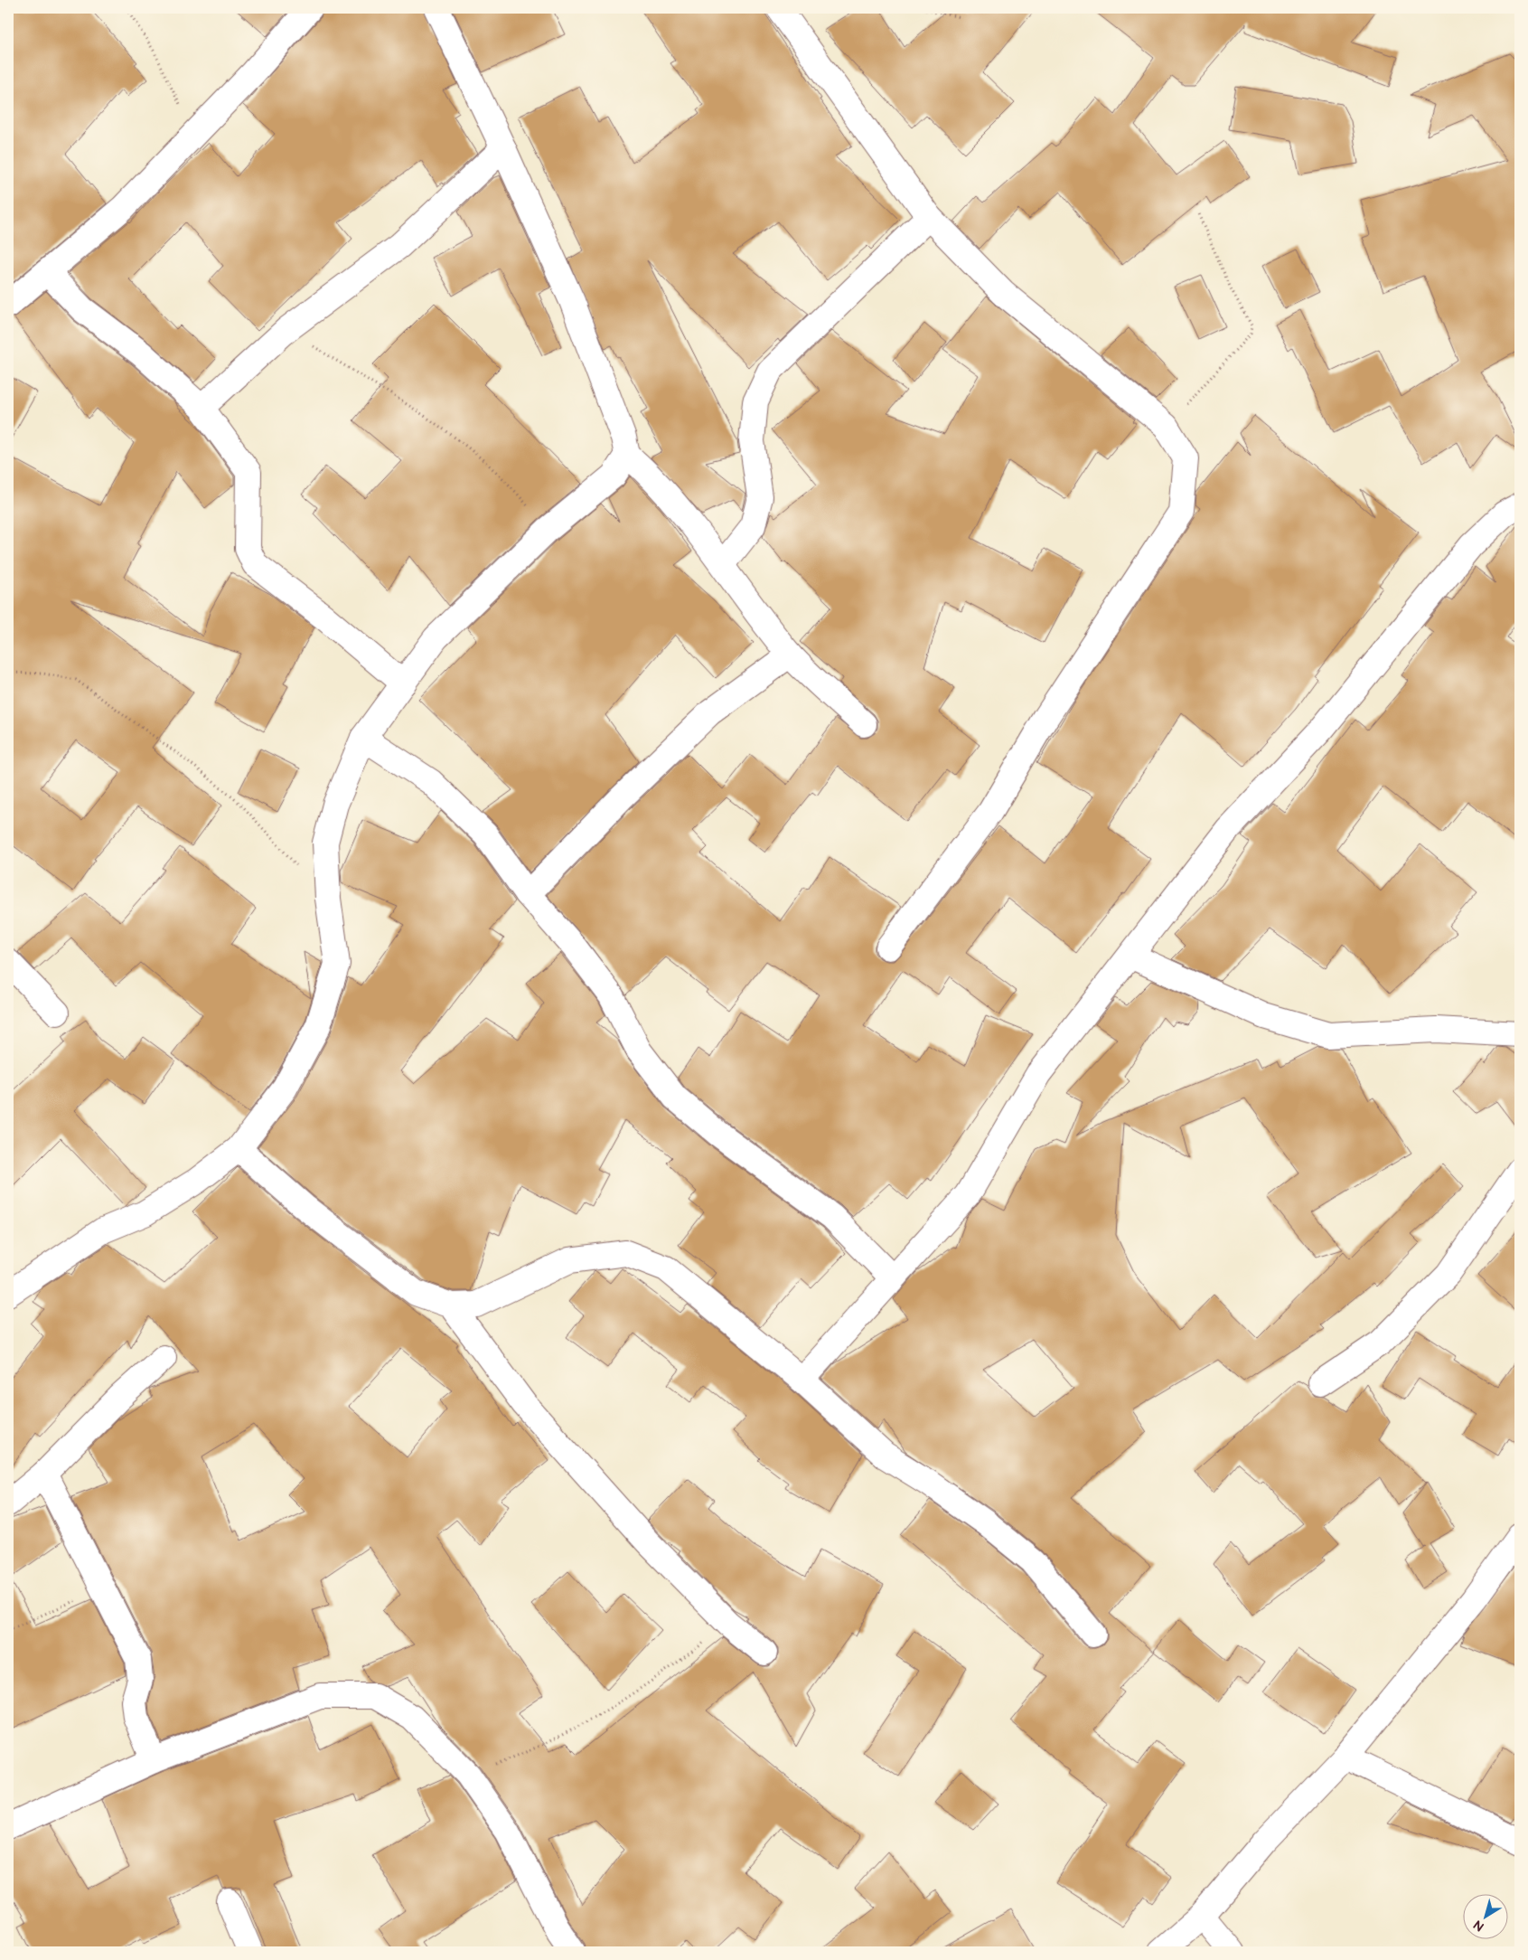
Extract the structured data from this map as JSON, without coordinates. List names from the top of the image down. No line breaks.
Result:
{"north":"bottom left"}
